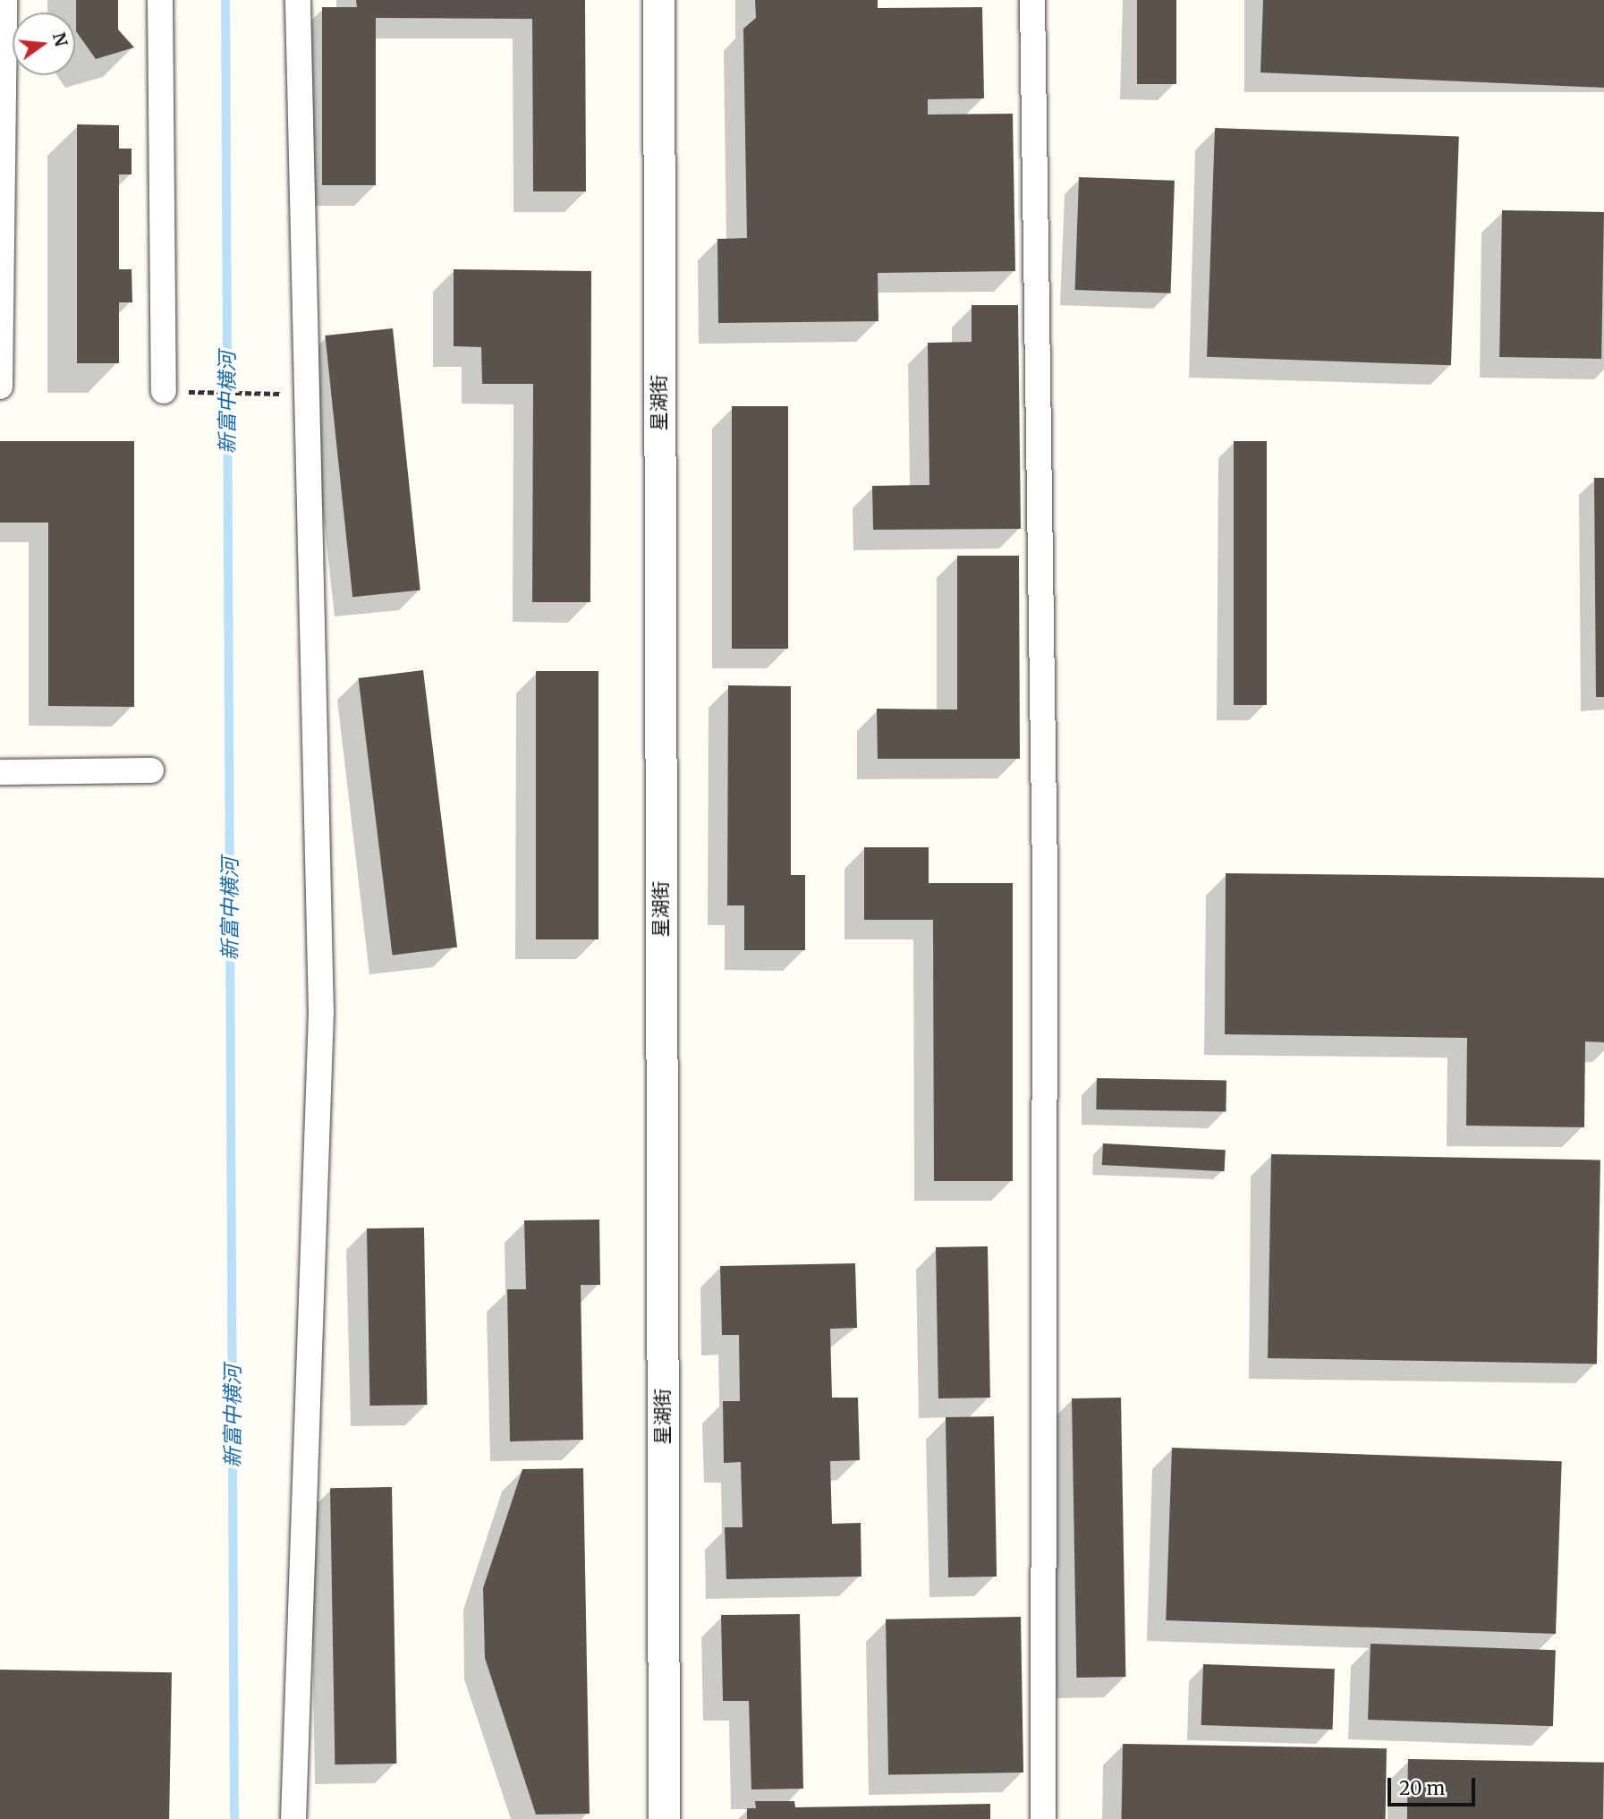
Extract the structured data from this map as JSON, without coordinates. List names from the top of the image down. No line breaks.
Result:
{"streets":{"street":["星湖街"]},"water":["新富中横河"],"scale_bar":"20 m","north":"right"}
